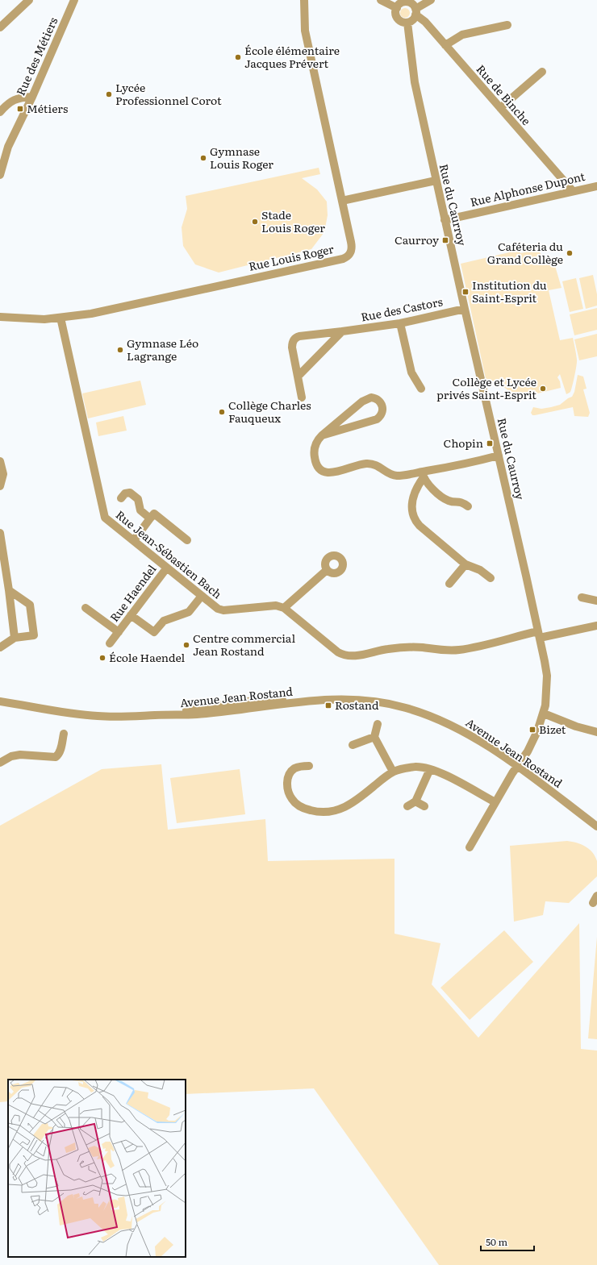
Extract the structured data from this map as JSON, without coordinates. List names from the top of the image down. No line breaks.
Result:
{"streets":{"street":["Rue des Métiers","Rue de Binche","Rue Alphonse Dupont","Rue du Caurroy","Rue Louis Roger","Rue des Castors","Rue Jean-Sébastien Bach","Rue Haendel","Avenue Jean Rostand"]},"crossings":[["Rue de Binche","Rue Alphonse Dupont"],["Rue de Binche","Rue du Caurroy"],["Rue Alphonse Dupont","Rue du Caurroy"],["Rue du Caurroy","Rue des Castors"],["Rue du Caurroy","Avenue Jean Rostand"],["Rue Louis Roger","Rue Jean-Sébastien Bach"],["Rue Jean-Sébastien Bach","Rue Haendel"]],"places":{"other":["École élémentaire Jacques Prévert","Lycée Professionnel Corot","Gymnase Louis Roger","Stade Louis Roger","Caféteria du Grand Collège","Gymnase Léo Lagrange","Collège et Lycée privés Saint-Esprit","Collège Charles Fauqueux","Centre commercial Jean Rostand","École Haendel"],"transit":["Métiers","Caurroy","Institution du Saint-Esprit","Chopin","Rostand","Bizet"]},"scale_bar":"50 m"}
